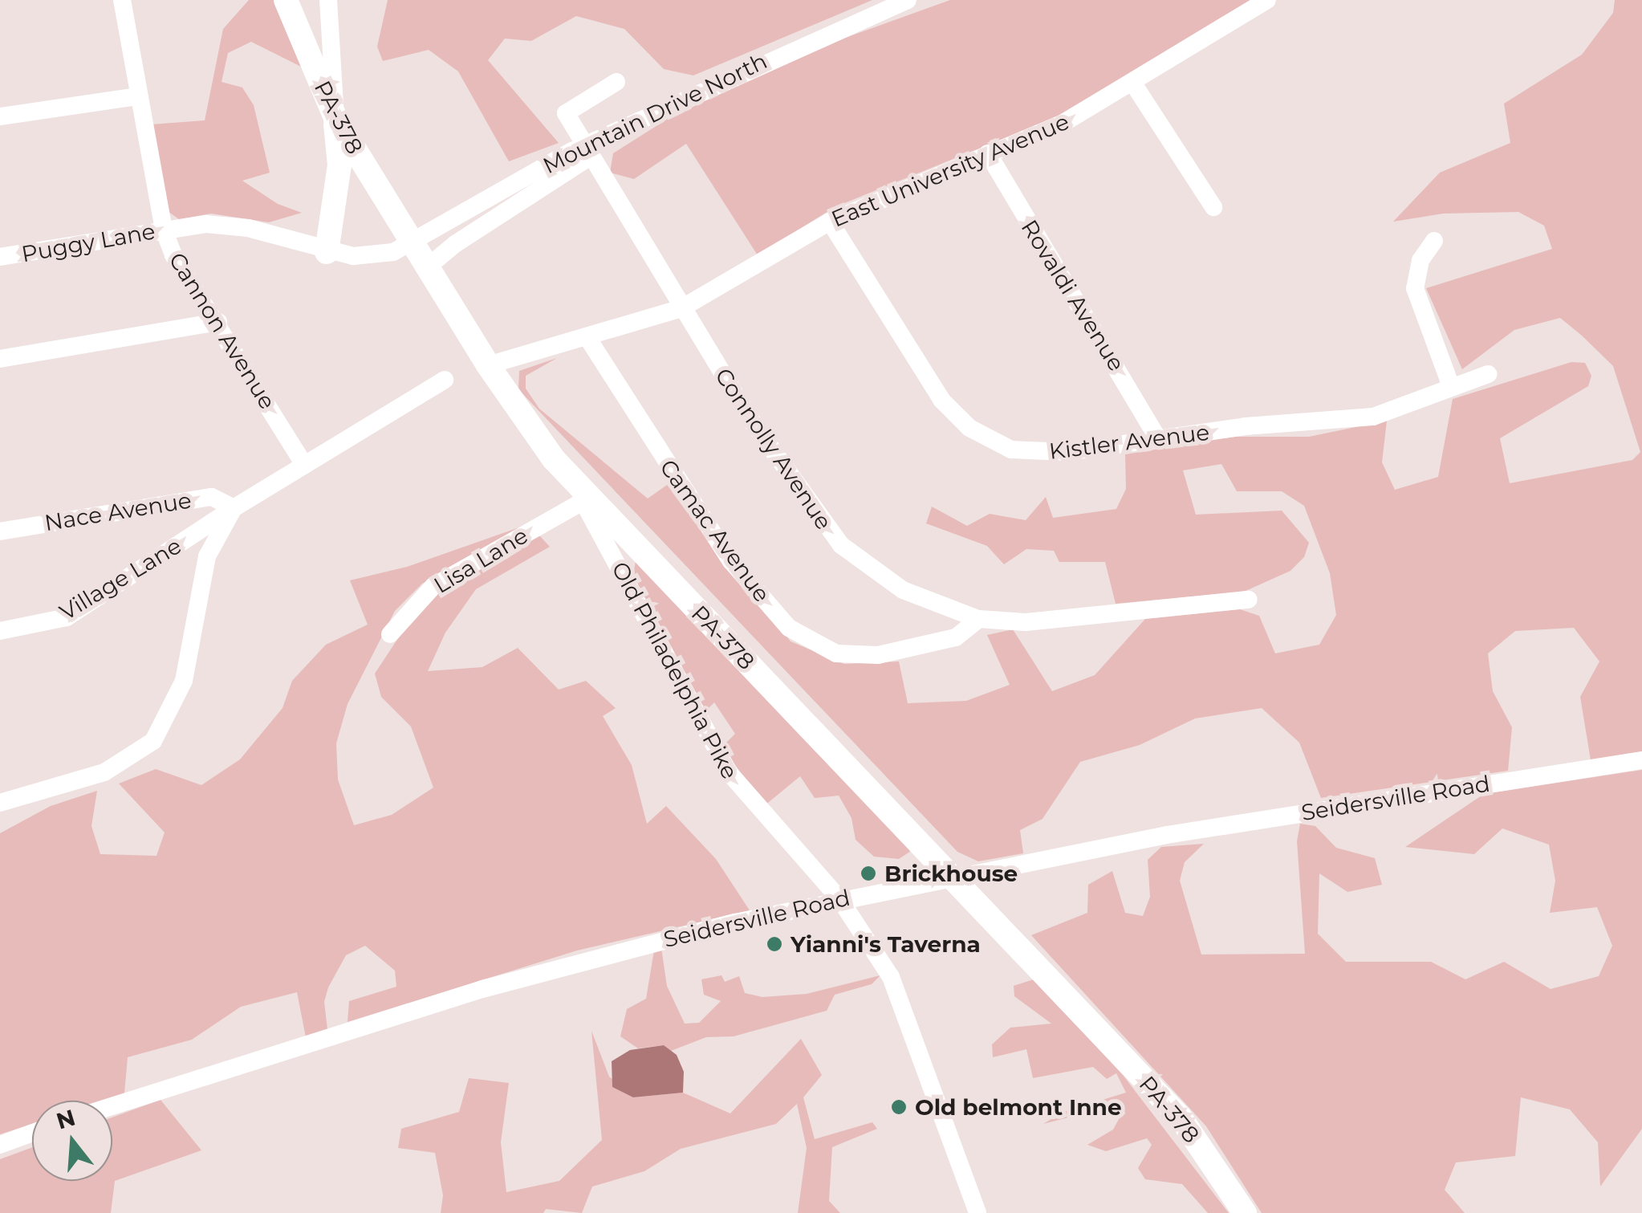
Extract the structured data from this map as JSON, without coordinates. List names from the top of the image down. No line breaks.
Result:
{"streets":{"main road":["PA-378"],"street":["Mountain Drive North","East University Avenue","Puggy Lane","Rovaldi Avenue","Cannon Avenue","Kistler Avenue","Connolly Avenue","Nace Avenue","Camac Avenue","Lisa Lane","Village Lane","Old Philadelphia Pike","Seidersville Road"]},"crossings":[["Mountain Drive North","PA-378"],["Mountain Drive North","Puggy Lane"],["Mountain Drive North","Connolly Avenue"],["PA-378","East University Avenue"],["PA-378","Puggy Lane"],["PA-378","Old Philadelphia Pike"],["PA-378","Seidersville Road"],["East University Avenue","Rovaldi Avenue"],["East University Avenue","Kistler Avenue"],["East University Avenue","Connolly Avenue"],["East University Avenue","Camac Avenue"],["Puggy Lane","Cannon Avenue"],["Rovaldi Avenue","Kistler Avenue"],["Cannon Avenue","Village Lane"],["Connolly Avenue","Camac Avenue"],["Nace Avenue","Village Lane"],["Lisa Lane","Old Philadelphia Pike"],["Old Philadelphia Pike","Seidersville Road"]],"places":["Brickhouse","Yianni's Taverna","Old belmont Inne"],"north":"top"}
